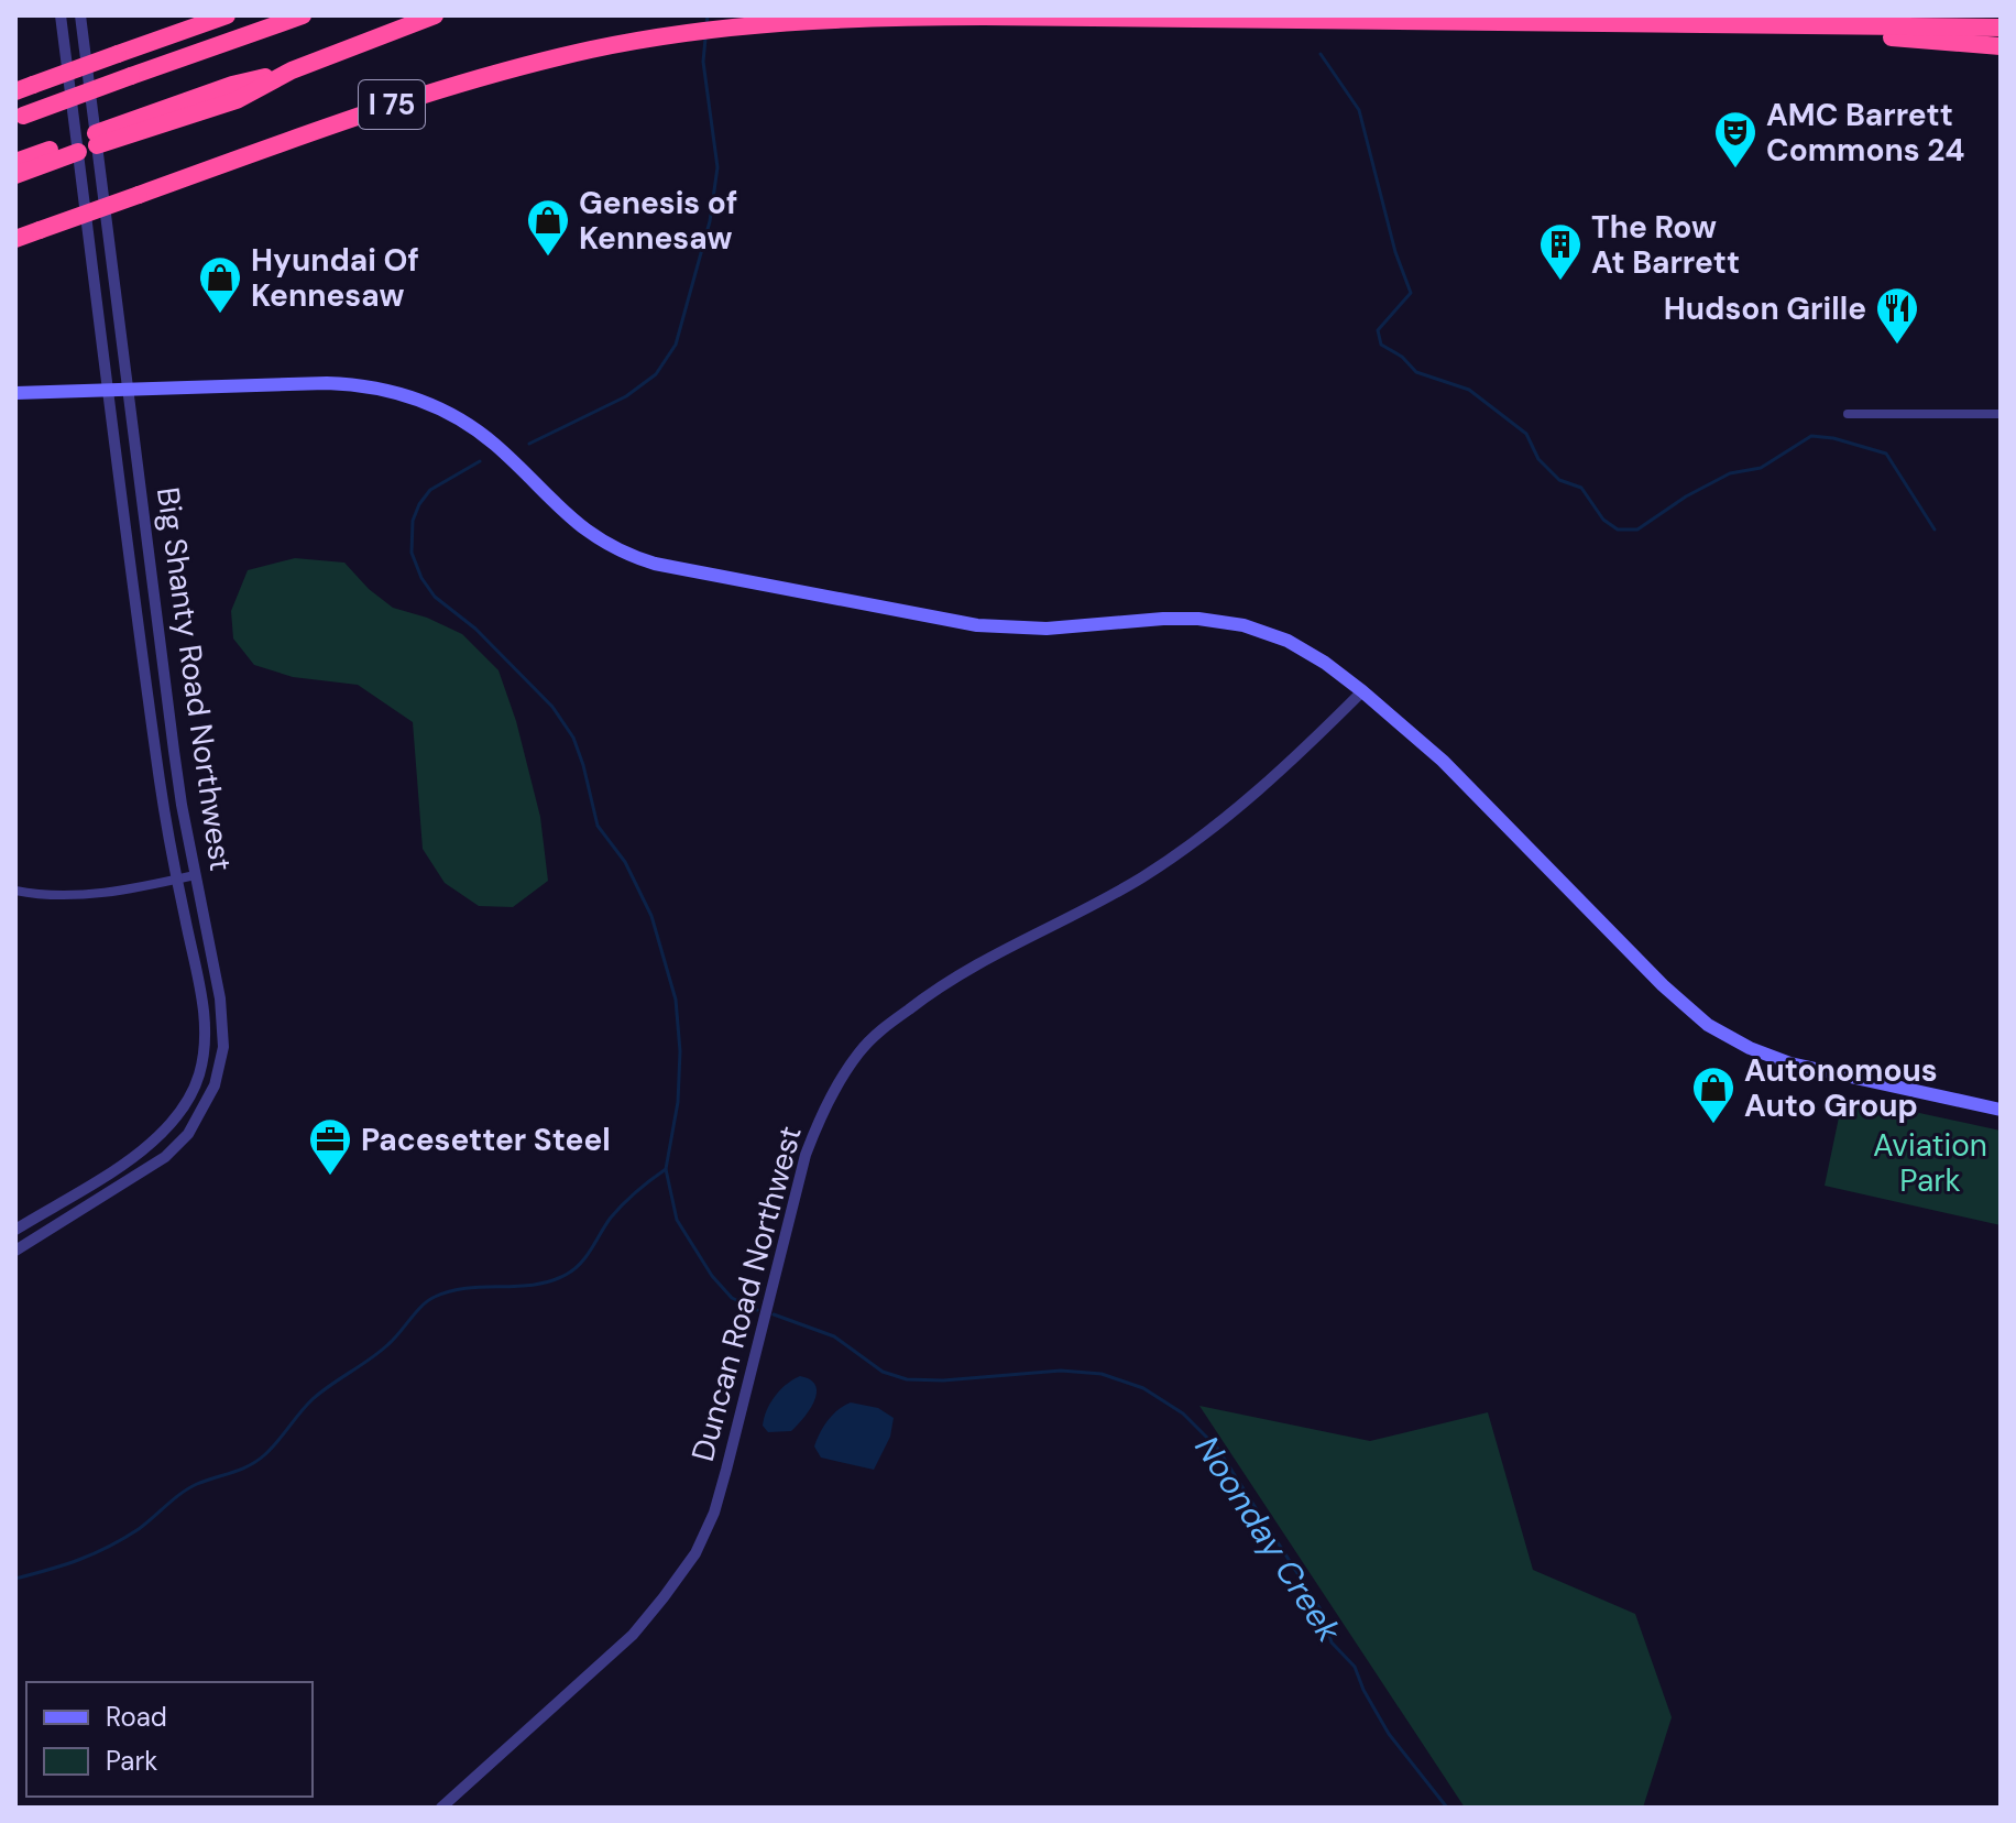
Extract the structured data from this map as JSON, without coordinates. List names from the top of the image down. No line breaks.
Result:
{"streets":{"highway":["I 75"],"street":["Big Shanty Road Northwest","Duncan Road Northwest"]},"water":["Noonday Creek"],"parks":["Aviation Park"],"places":{"theatre":["AMC Barrett Commons 24"],"shop":["Genesis of Kennesaw","Hyundai Of Kennesaw","Autonomous Auto Group"],"building":["The Row At Barrett"],"restaurant":["Hudson Grille"],"office":["Pacesetter Steel"]},"legend":["Road","Park"]}
